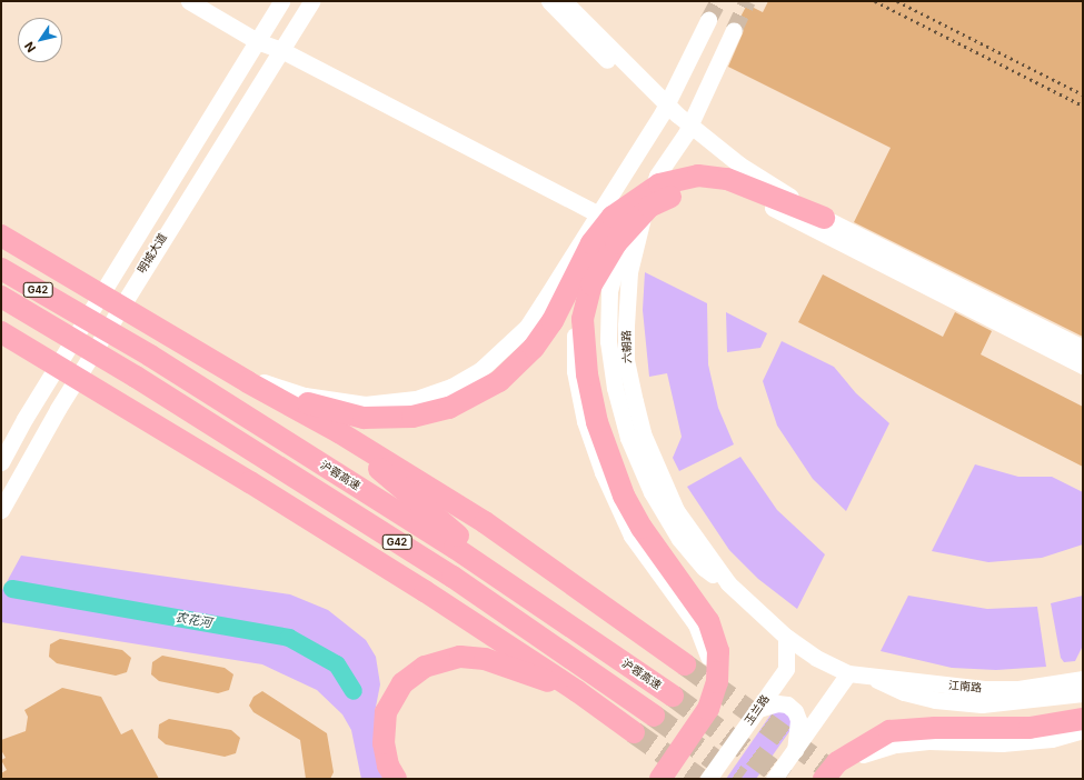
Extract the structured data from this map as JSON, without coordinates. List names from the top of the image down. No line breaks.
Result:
{"streets":{"highway":["G42","沪蓉高速"],"street":["明城大道","六朝路","江南路","玉兰路"]},"crossings":[["六朝路","江南路"],["六朝路","玉兰路"]],"water":["农花河"],"north":"bottom left"}
